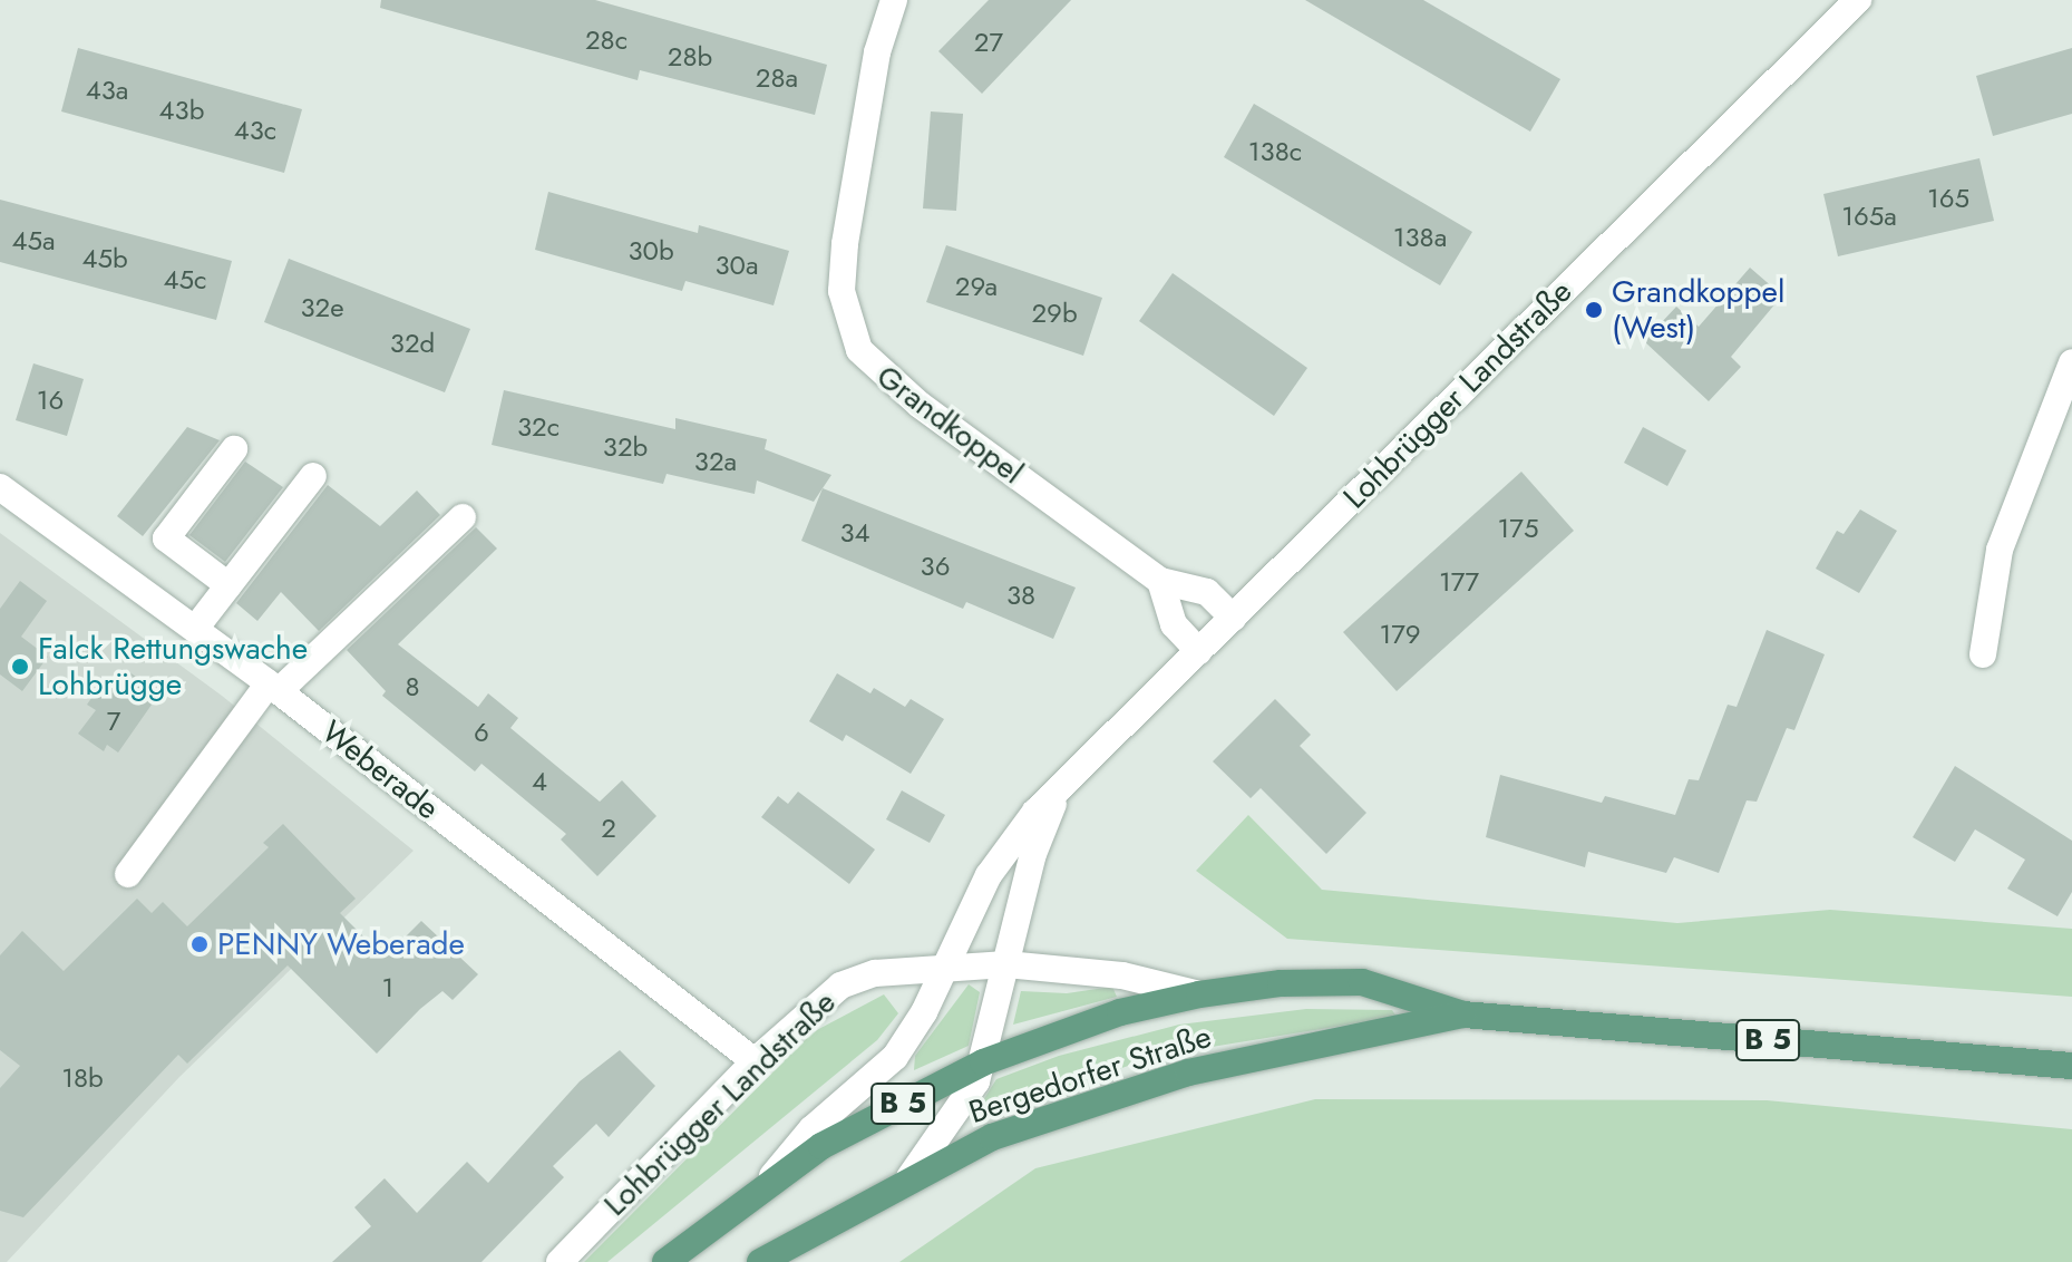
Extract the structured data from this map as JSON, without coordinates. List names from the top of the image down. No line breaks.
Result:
{"streets":{"main road":["B 5","Bergedorfer Straße"],"street":["Lohbrügger Landstraße","Grandkoppel","Weberade"]},"crossings":[["Lohbrügger Landstraße","Grandkoppel"],["Lohbrügger Landstraße","Weberade"],["Lohbrügger Landstraße","Bergedorfer Straße"]],"places":["Grandkoppel (West)","Falck Rettungswache Lohbrügge","PENNY Weberade"],"house_numbers":["28c","27","28b","28a","43a","43b","43c","138c","165","165a","138a","45a","30b","45b","30a","45c","29a","32e","29b","32d","16","32c","32b","32a","175","34","36","177","38","179","8","7","6","4","2","1","18b"]}
